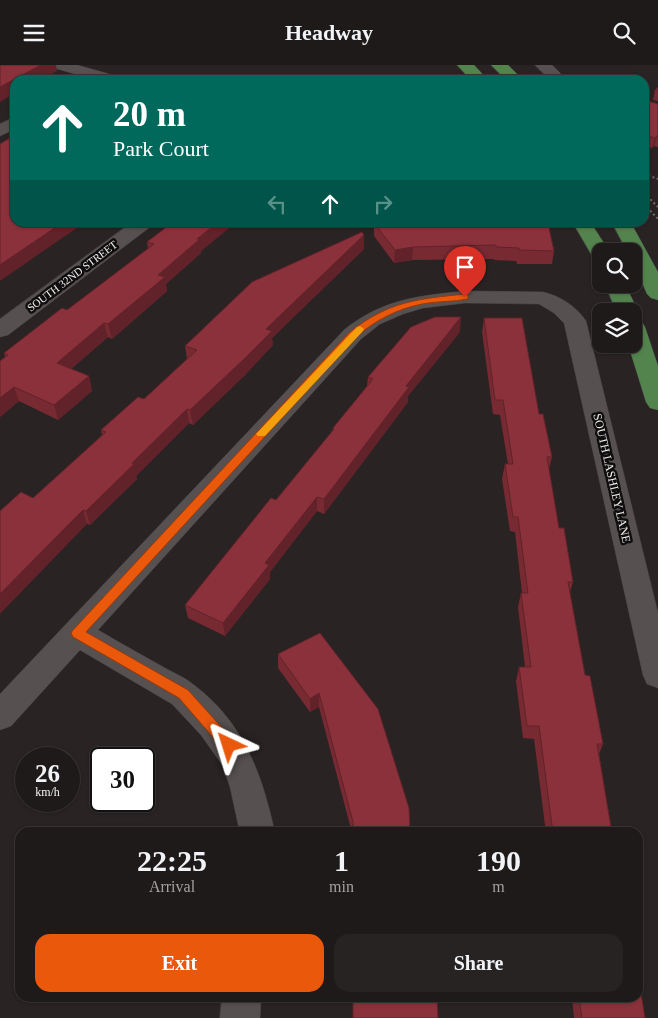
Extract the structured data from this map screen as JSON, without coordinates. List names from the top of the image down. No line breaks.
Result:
{"streets":{"street":["SOUTH 32ND STREET","SOUTH LASHLEY LANE"]},"page":{"header":"Headway","turn":["20 m","Park Court"],"speed":"26 km/h","limit":"30","eta":["22:25","Arrival","1","min","190","m"],"buttons":["Exit","Share"]}}
